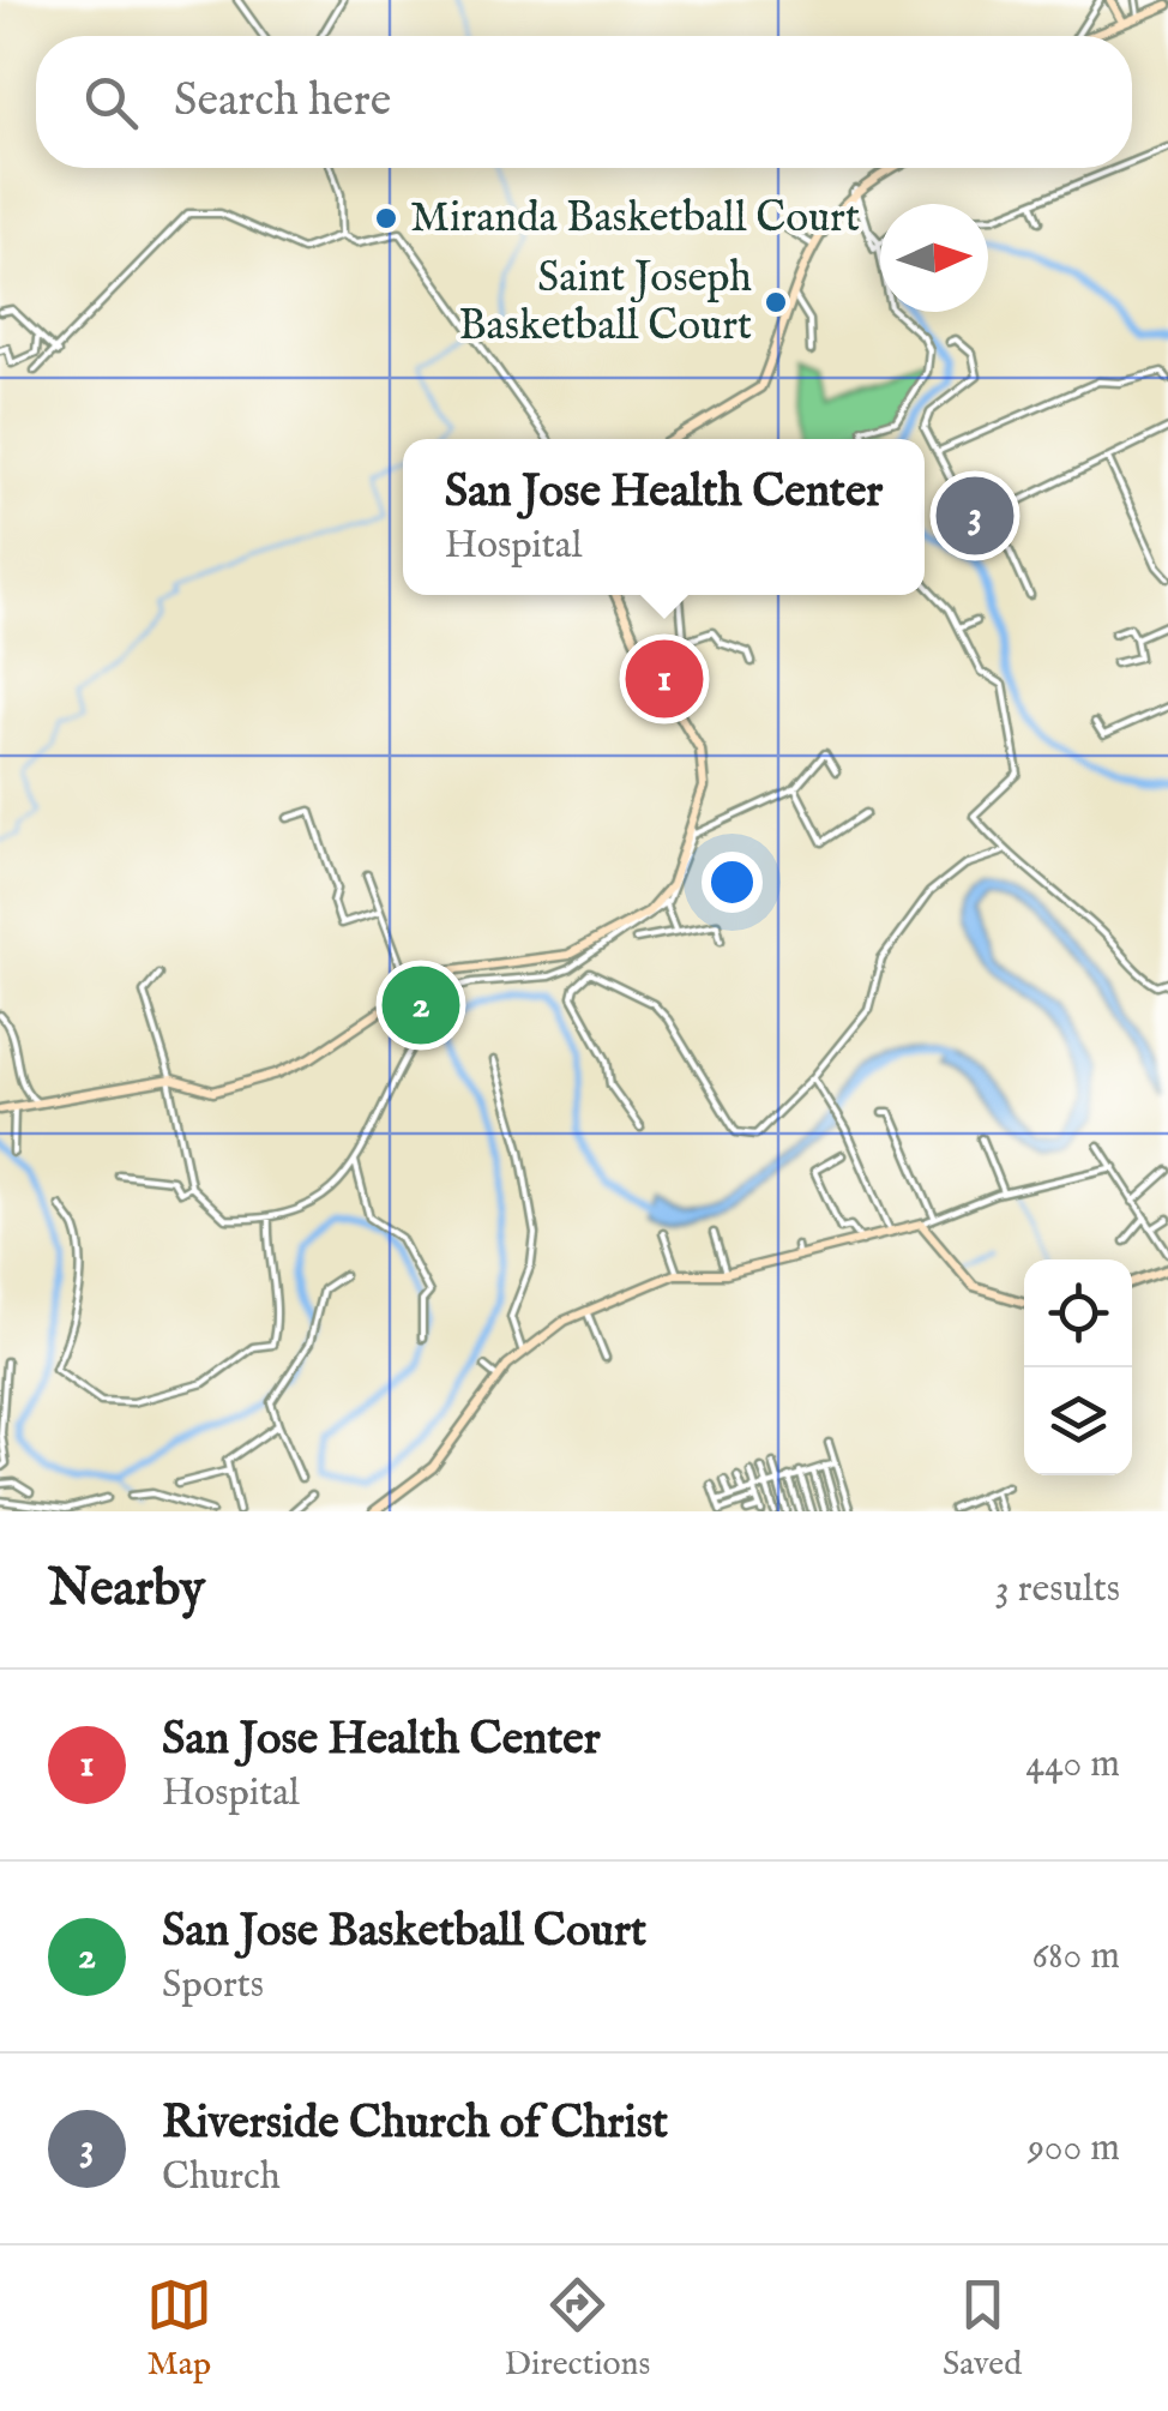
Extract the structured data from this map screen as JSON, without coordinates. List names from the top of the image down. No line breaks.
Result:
{"places":["Miranda Basketball Court","Saint Joseph Basketball Court"],"north":"right","page":{"search":"Search here","popup":["San Jose Health Center","Hospital"],"pins":["3","1","2"],"heading":["Nearby","3 results"],"list":[{"mark":"1","name":"San Jose Health Center","note":"Hospital","value":"440 m"},{"mark":"2","name":"San Jose Basketball Court","note":"Sports","value":"680 m"},{"mark":"3","name":"Riverside Church of Christ","note":"Church","value":"900 m"}],"nav":["Map","Directions","Saved"]}}
